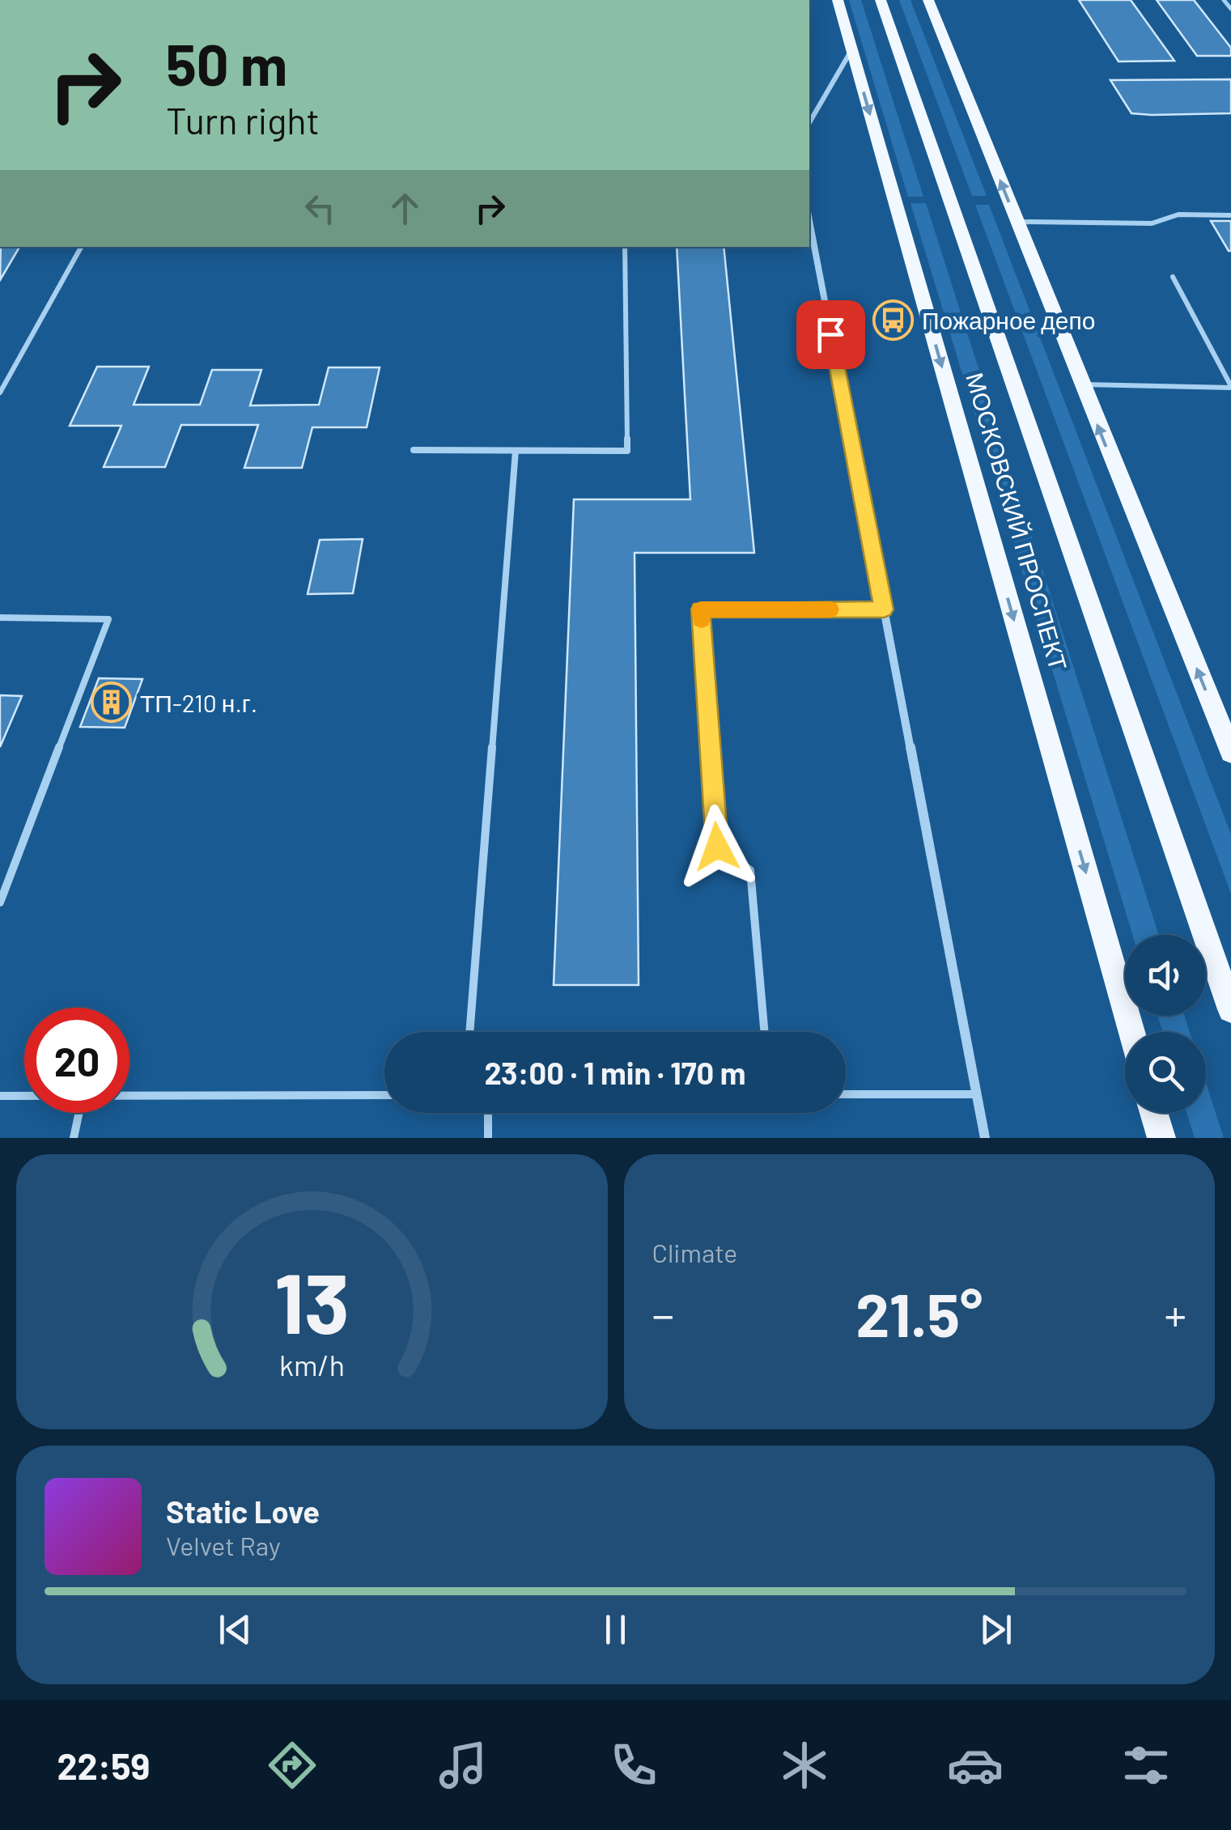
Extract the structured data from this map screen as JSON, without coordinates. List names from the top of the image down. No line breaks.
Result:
{"streets":{"main road":["МОСКОВСКИЙ ПРОСПЕКТ"]},"places":{"bus stop":["Пожарное депо"],"building":["ТП-210 н.г."]},"page":{"turn":["50 m","Turn right"],"limit":"20","trip":"23:00 · 1 min · 170 m","tile":"Climate","heat":["−","21.5°","+"],"song":["Static Love","Velvet Ray"],"tabs":"22:59","gauge":["13","km/h"]}}
